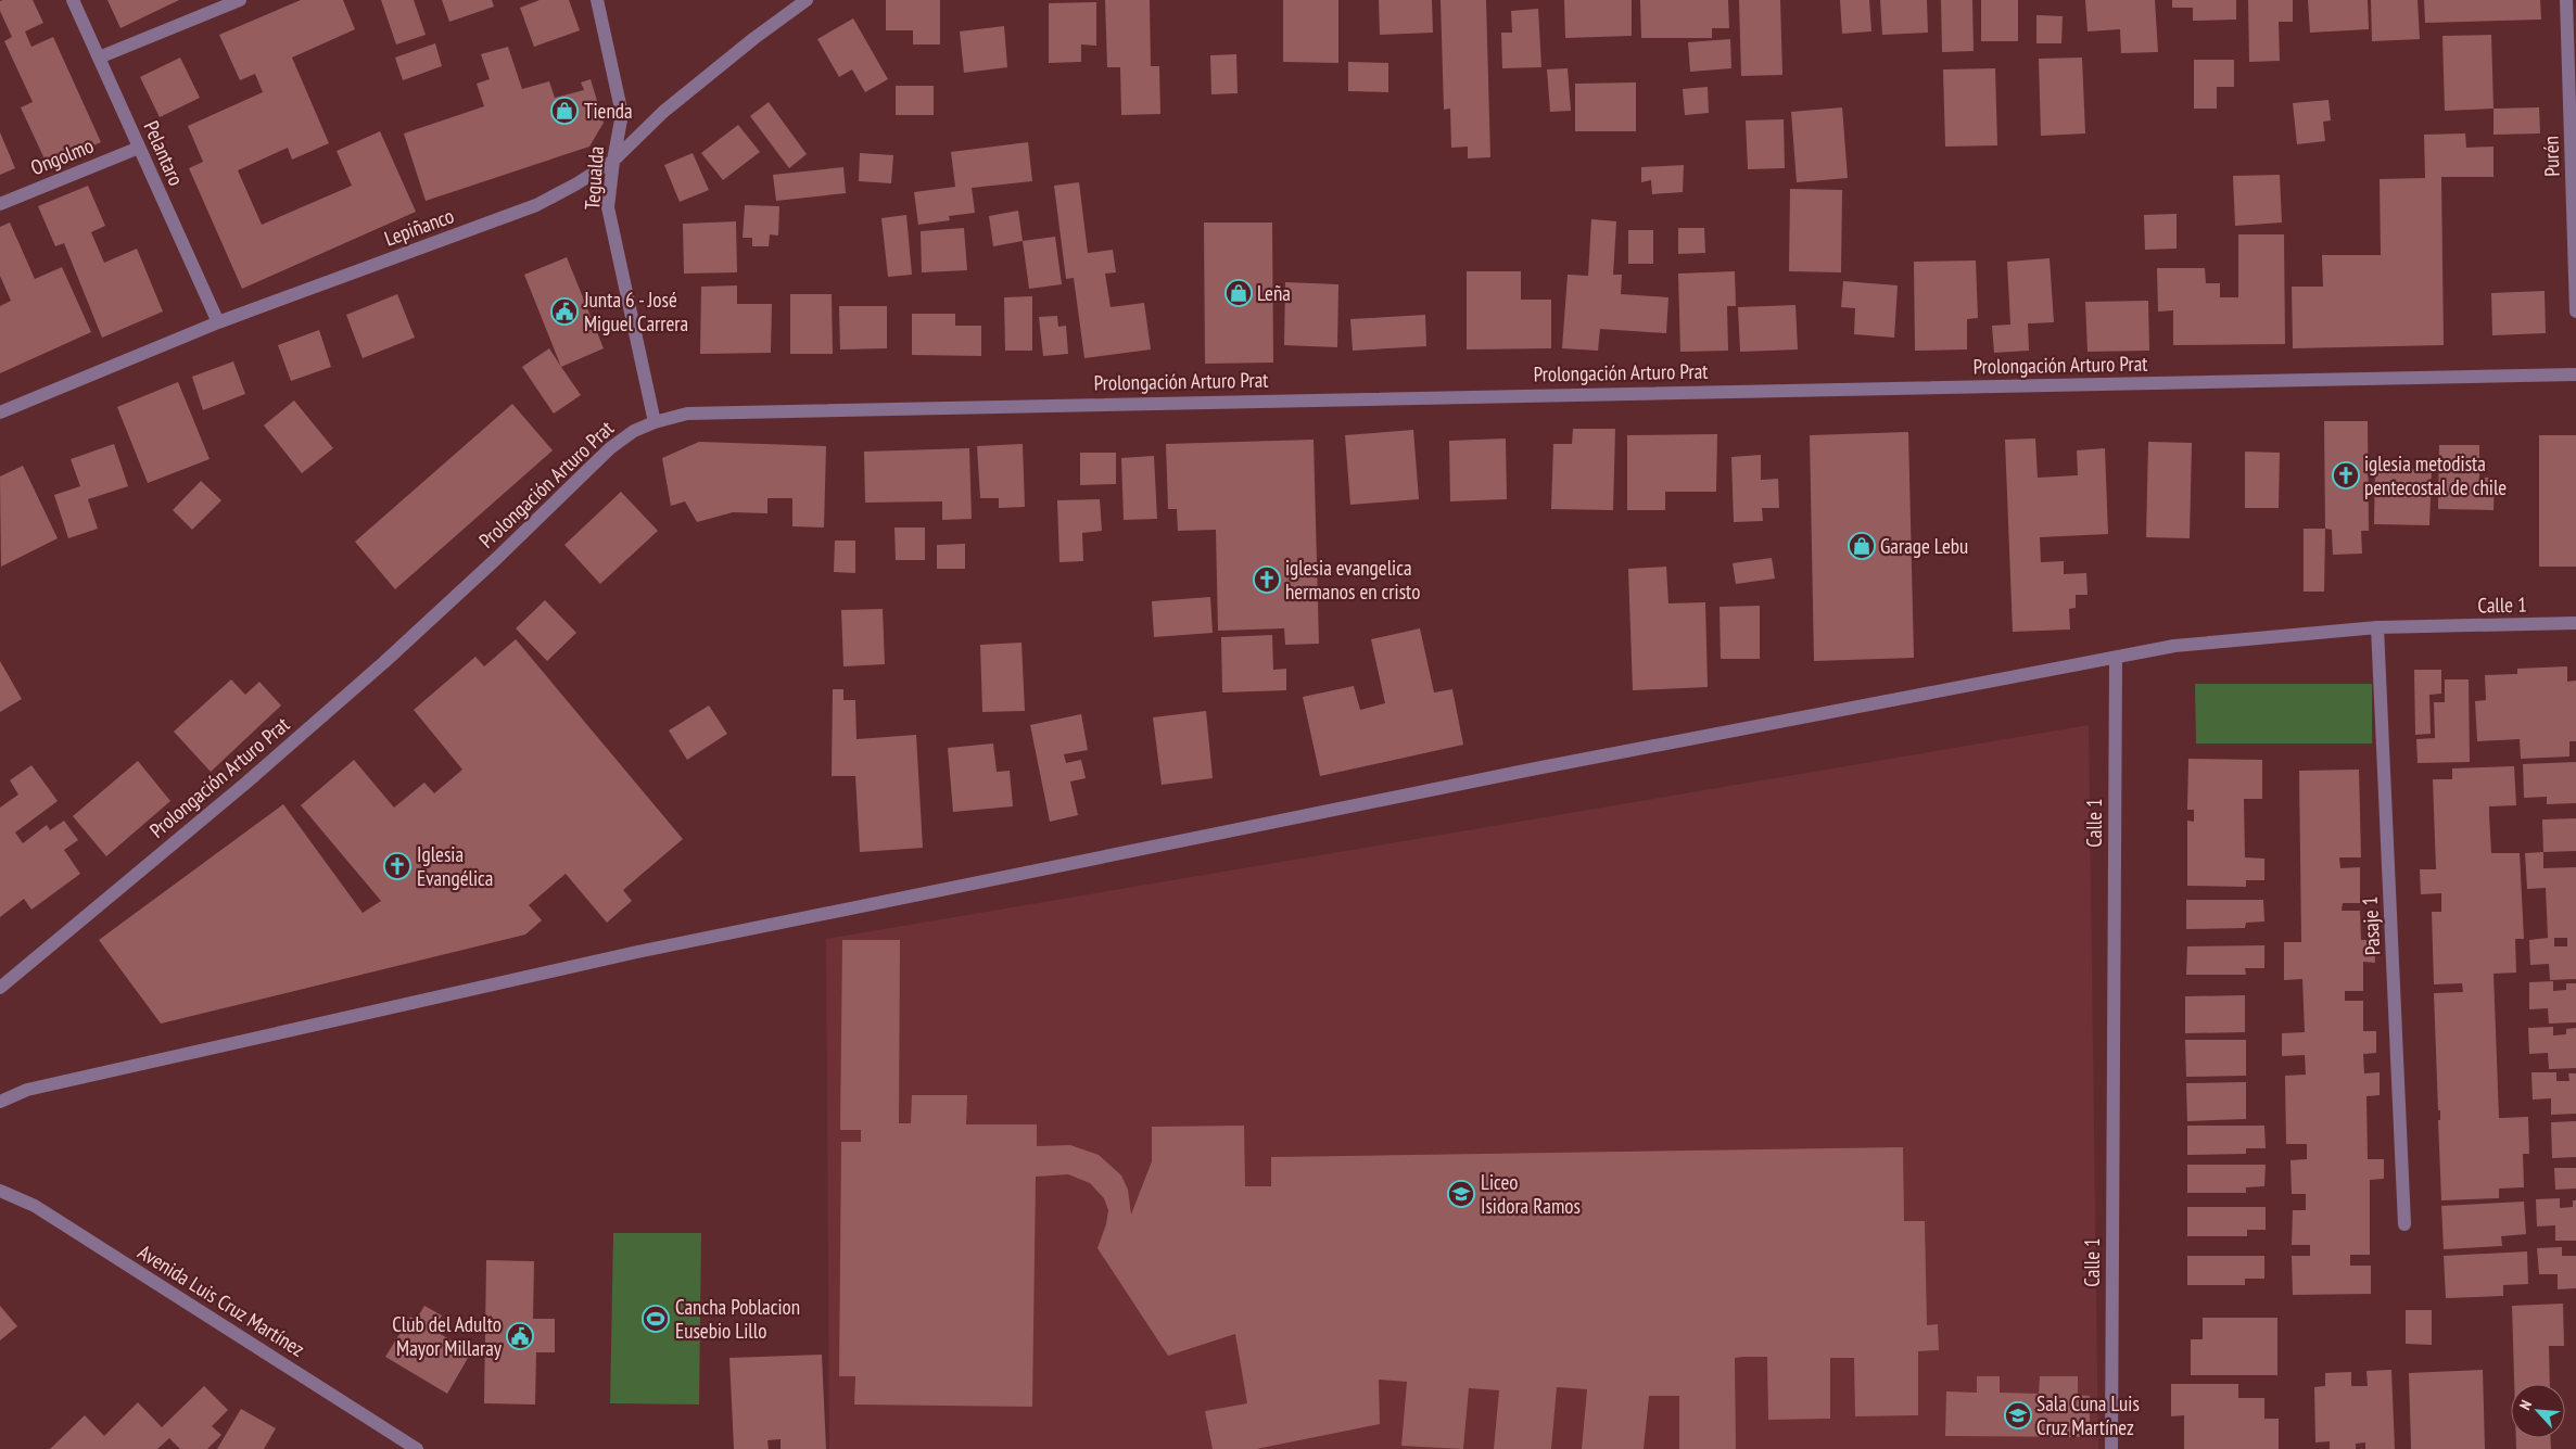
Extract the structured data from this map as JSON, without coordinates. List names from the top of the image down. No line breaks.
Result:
{"streets":{"street":["Pelantaro","Ongolmo","Purén","Tegualda","Lepiñanco","Prolongación Arturo Prat","Calle 1","Pasaje 1","Avenida Luis Cruz Martínez"]},"crossings":[["Pelantaro","Ongolmo"],["Pelantaro","Lepiñanco"],["Tegualda","Lepiñanco"],["Tegualda","Prolongación Arturo Prat"],["Calle 1","Pasaje 1"]],"places":{"shop":["Tienda","Leña","Garage Lebu"],"public building":["Junta 6 - José Miguel Carrera","Club del Adulto Mayor Millaray"],"church":["iglesia metodista pentecostal de chile","iglesia evangelica hermanos en cristo","Iglesia Evangélica"],"school or university":["Liceo Isidora Ramos","Sala Cuna Luis Cruz Martínez"],"sports":["Cancha Poblacion Eusebio Lillo"]},"north":"top left"}
